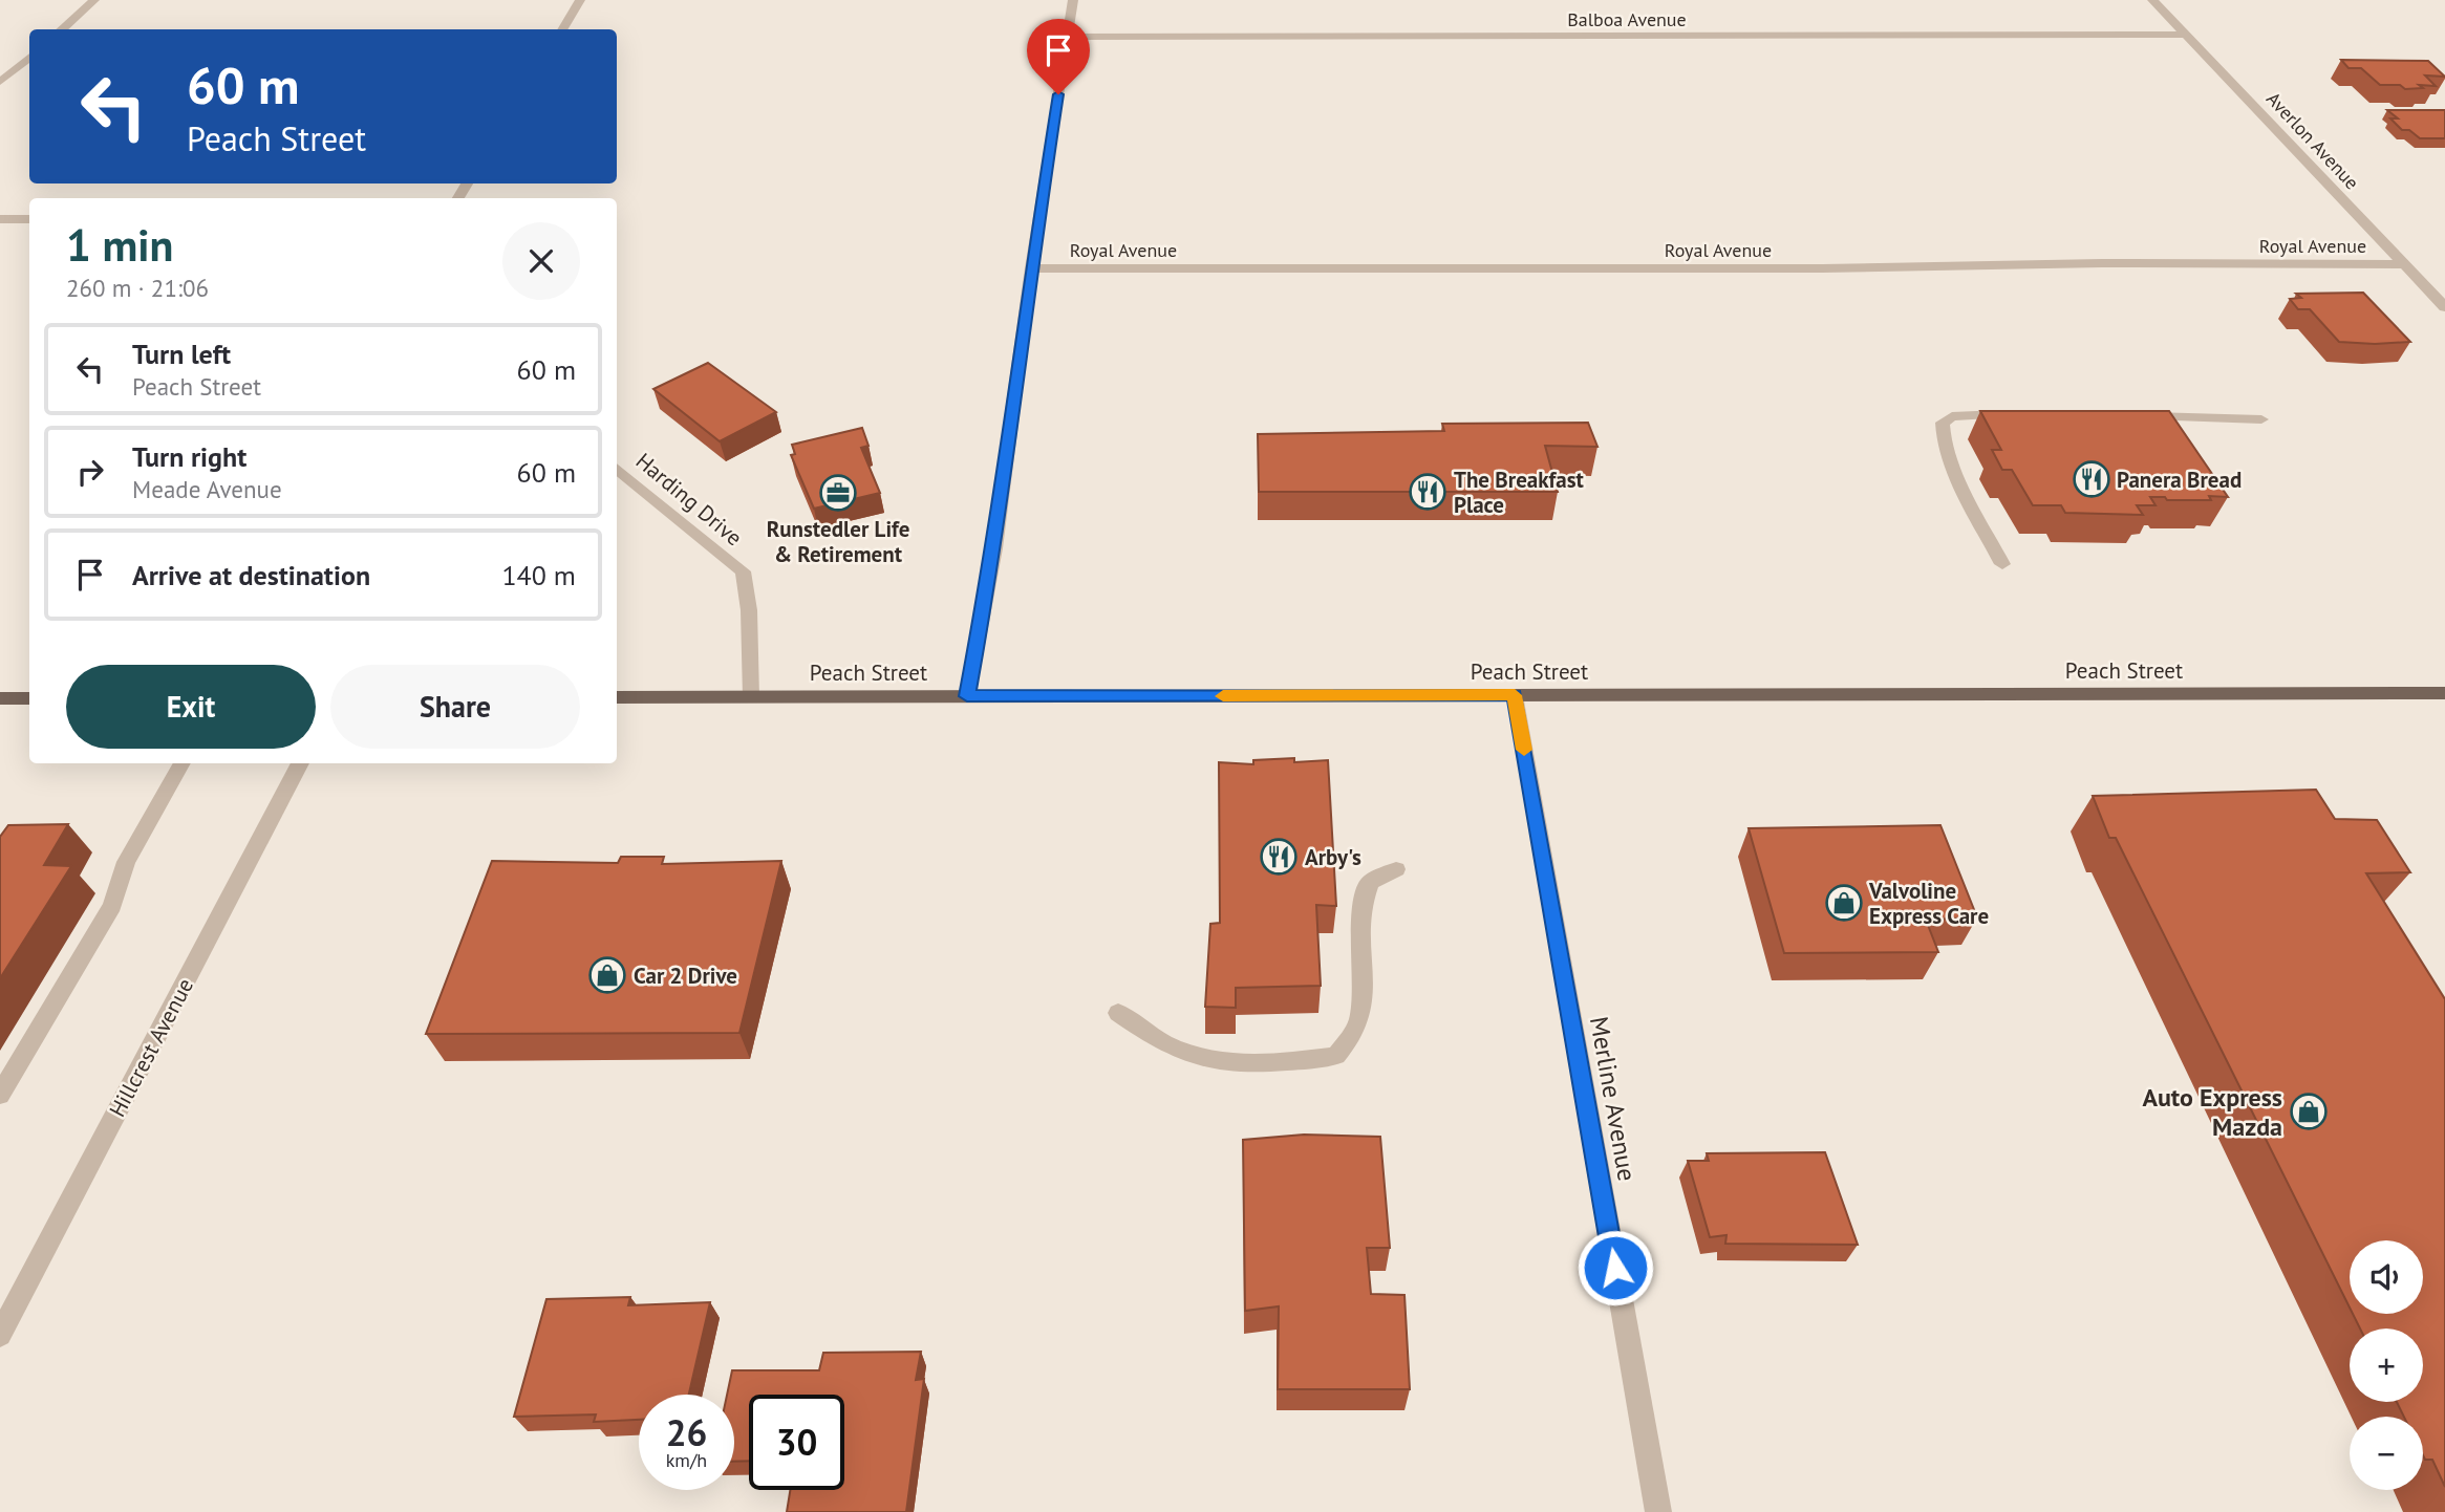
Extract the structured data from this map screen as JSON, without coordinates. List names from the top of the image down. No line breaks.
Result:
{"streets":{"main road":["Peach Street"],"street":["Balboa Avenue","Averlon Avenue","Royal Avenue","Harding Drive","Hillcrest Avenue","Merline Avenue"]},"crossings":[["Balboa Avenue","Averlon Avenue"],["Averlon Avenue","Royal Avenue"],["Harding Drive","Peach Street"],["Peach Street","Merline Avenue"]],"places":{"restaurant":["Panera Bread","The Breakfast Place","Arby's"],"office":["Runstedler Life & Retirement"],"shop":["Valvoline Express Care","Car 2 Drive","Auto Express Mazda"]},"page":{"turn":["60 m","Peach Street"],"heading":["1 min","260 m · 21:06"],"list":[{"name":"Turn left","note":"Peach Street","value":"60 m"},{"name":"Turn right","note":"Meade Avenue","value":"60 m"},{"name":"Arrive at destination","value":"140 m"}],"buttons":["Exit","Share"],"map_buttons":["+","−"],"speed":"26 km/h","limit":"30"}}
